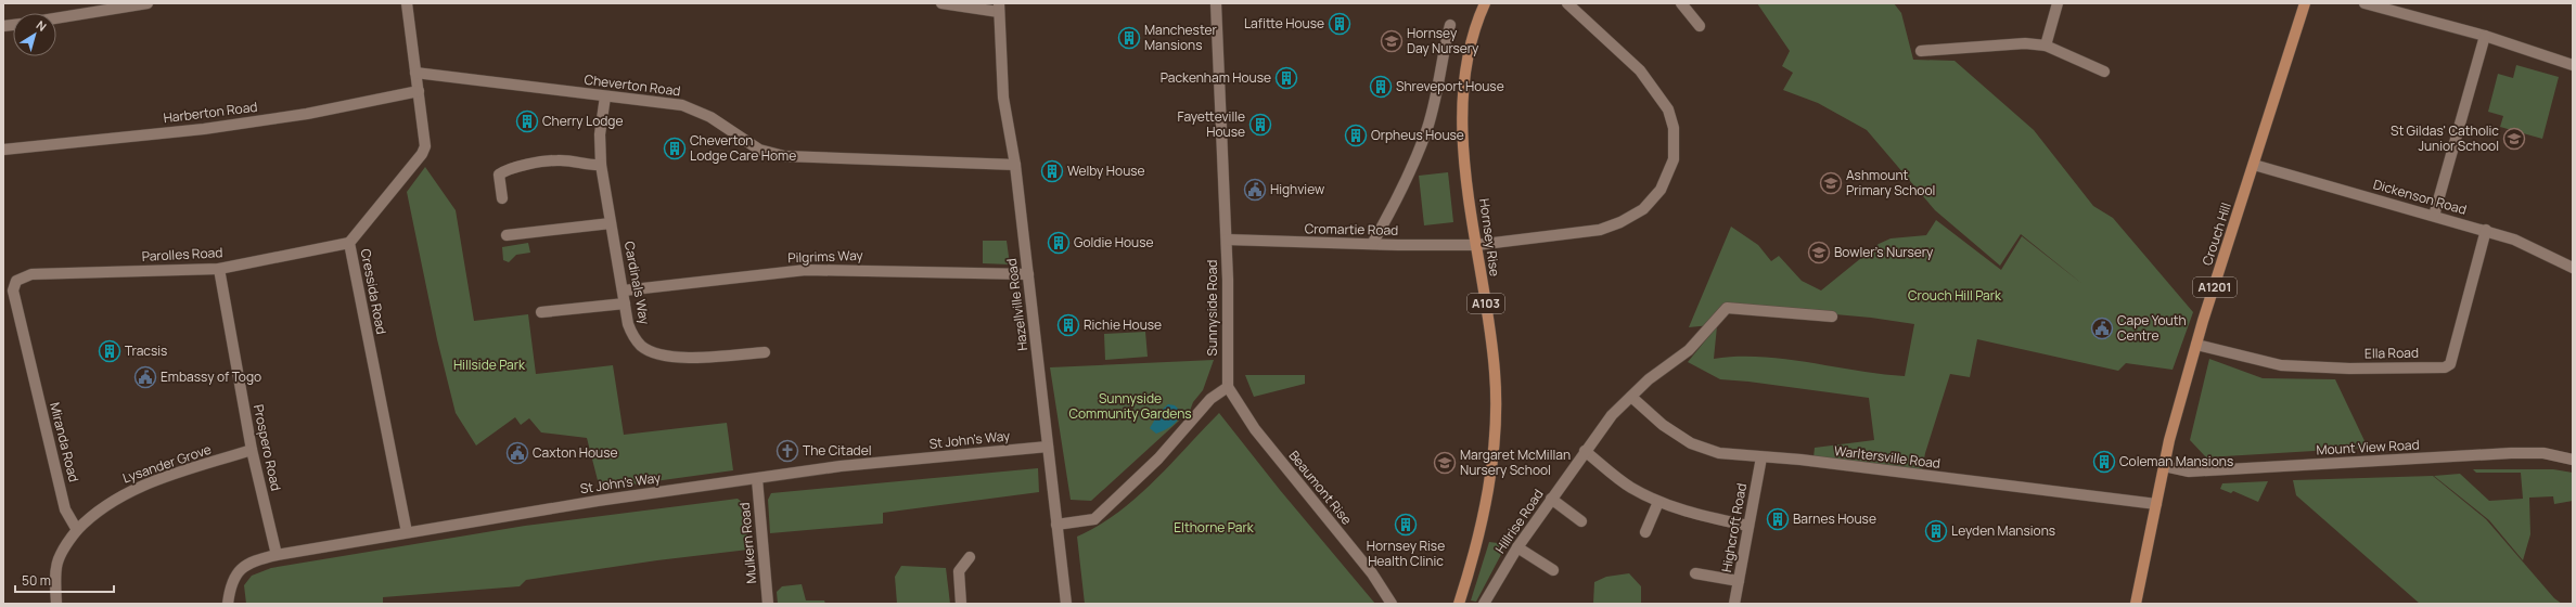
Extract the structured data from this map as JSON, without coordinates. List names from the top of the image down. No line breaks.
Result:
{"streets":{"main road":["Crouch Hill","Hornsey Rise","A1201","A103"],"street":["Cheverton Road","Harberton Road","Dickenson Road","Cromartie Road","Parolles Road","Pilgrims Way","Cardinals Way","Cressida Road","Hazellville Road","Sunnyside Road","Ella Road","St John's Way","Miranda Road","Prospero Road","Mount View Road","Warltersville Road","Lysander Grove","Beaumont Rise","Hillrise Road","Highcroft Road","Mulkern Road"]},"crossings":[["Cheverton Road","Cardinals Way"],["Cheverton Road","Cressida Road"],["Cheverton Road","Hazellville Road"],["Harberton Road","Cressida Road"],["Dickenson Road","Crouch Hill"],["Dickenson Road","Ella Road"],["Cromartie Road","Hornsey Rise"],["Cromartie Road","Sunnyside Road"],["Crouch Hill","Ella Road"],["Crouch Hill","Mount View Road"],["Crouch Hill","Warltersville Road"],["Parolles Road","Cressida Road"],["Parolles Road","Miranda Road"],["Parolles Road","Prospero Road"],["Pilgrims Way","Cardinals Way"],["Pilgrims Way","Hazellville Road"],["Cressida Road","St John's Way"],["Hazellville Road","St John's Way"],["Sunnyside Road","Beaumont Rise"],["St John's Way","Prospero Road"],["St John's Way","Mulkern Road"],["Miranda Road","Lysander Grove"],["Prospero Road","Lysander Grove"],["Warltersville Road","Hillrise Road"],["Warltersville Road","Highcroft Road"]],"parks":["Crouch Hill Park","Hillside Park","Sunnyside Community Gardens","Elthorne Park"],"places":{"building":["Lafitte House","Manchester Mansions","Packenham House","Shreveport House","Cherry Lodge","Fayetteville House","Orpheus House","Cheverton Lodge Care Home","Welby House","Goldie House","Richie House","Tracsis","Coleman Mansions","Barnes House","Hornsey Rise Health Clinic","Leyden Mansions"],"school or university":["Hornsey Day Nursery","St Gildas' Catholic Junior School","Ashmount Primary School","Bowler's Nursery","Margaret McMillan Nursery School"],"public building":["Highview","Cape Youth Centre","Embassy of Togo","Caxton House"],"church":["The Citadel"]},"scale_bar":"50 m","north":"top right"}
